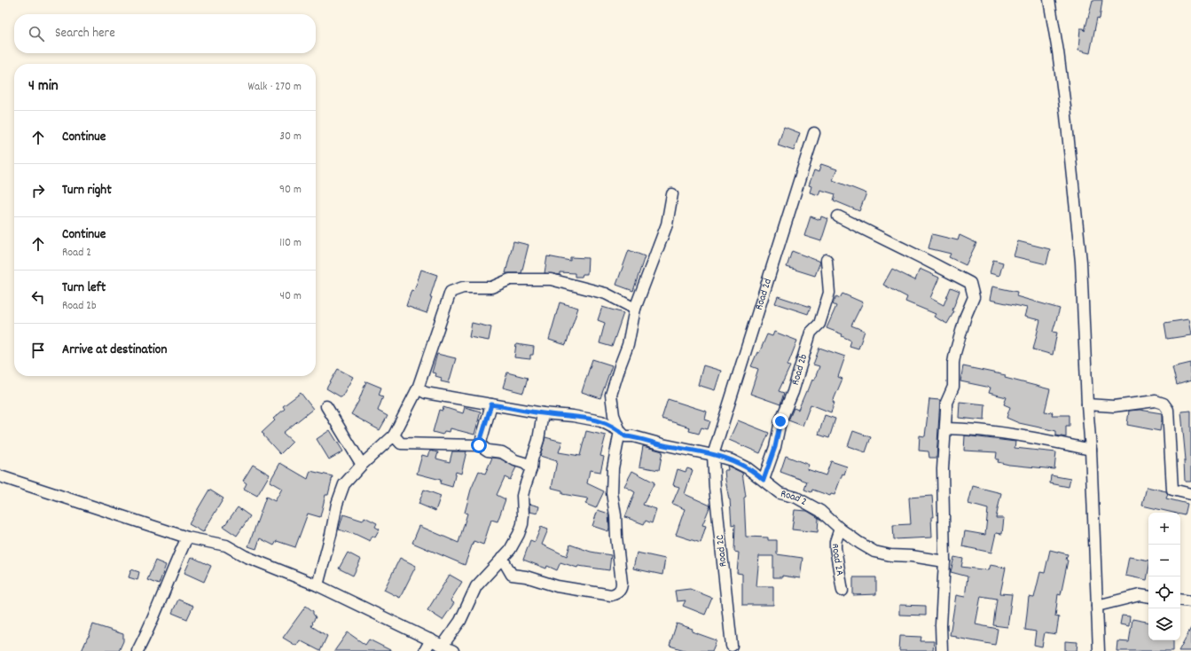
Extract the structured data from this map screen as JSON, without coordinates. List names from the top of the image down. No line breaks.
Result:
{"streets":{"street":["Road 2d","Road 2b","Road 2","Road 2C","Road 2A"]},"crossings":[["Road 2d","Road 2"],["Road 2d","Road 2C"],["Road 2b","Road 2"],["Road 2","Road 2C"],["Road 2","Road 2A"]],"page":{"search":"Search here","heading":["4 min","Walk · 270 m"],"list":[["Continue","30 m"],["Turn right","90 m"],["Continue","Road 2","110 m"],["Turn left","Road 2b","40 m"],"Arrive at destination"],"map_buttons":["+","−"]}}
